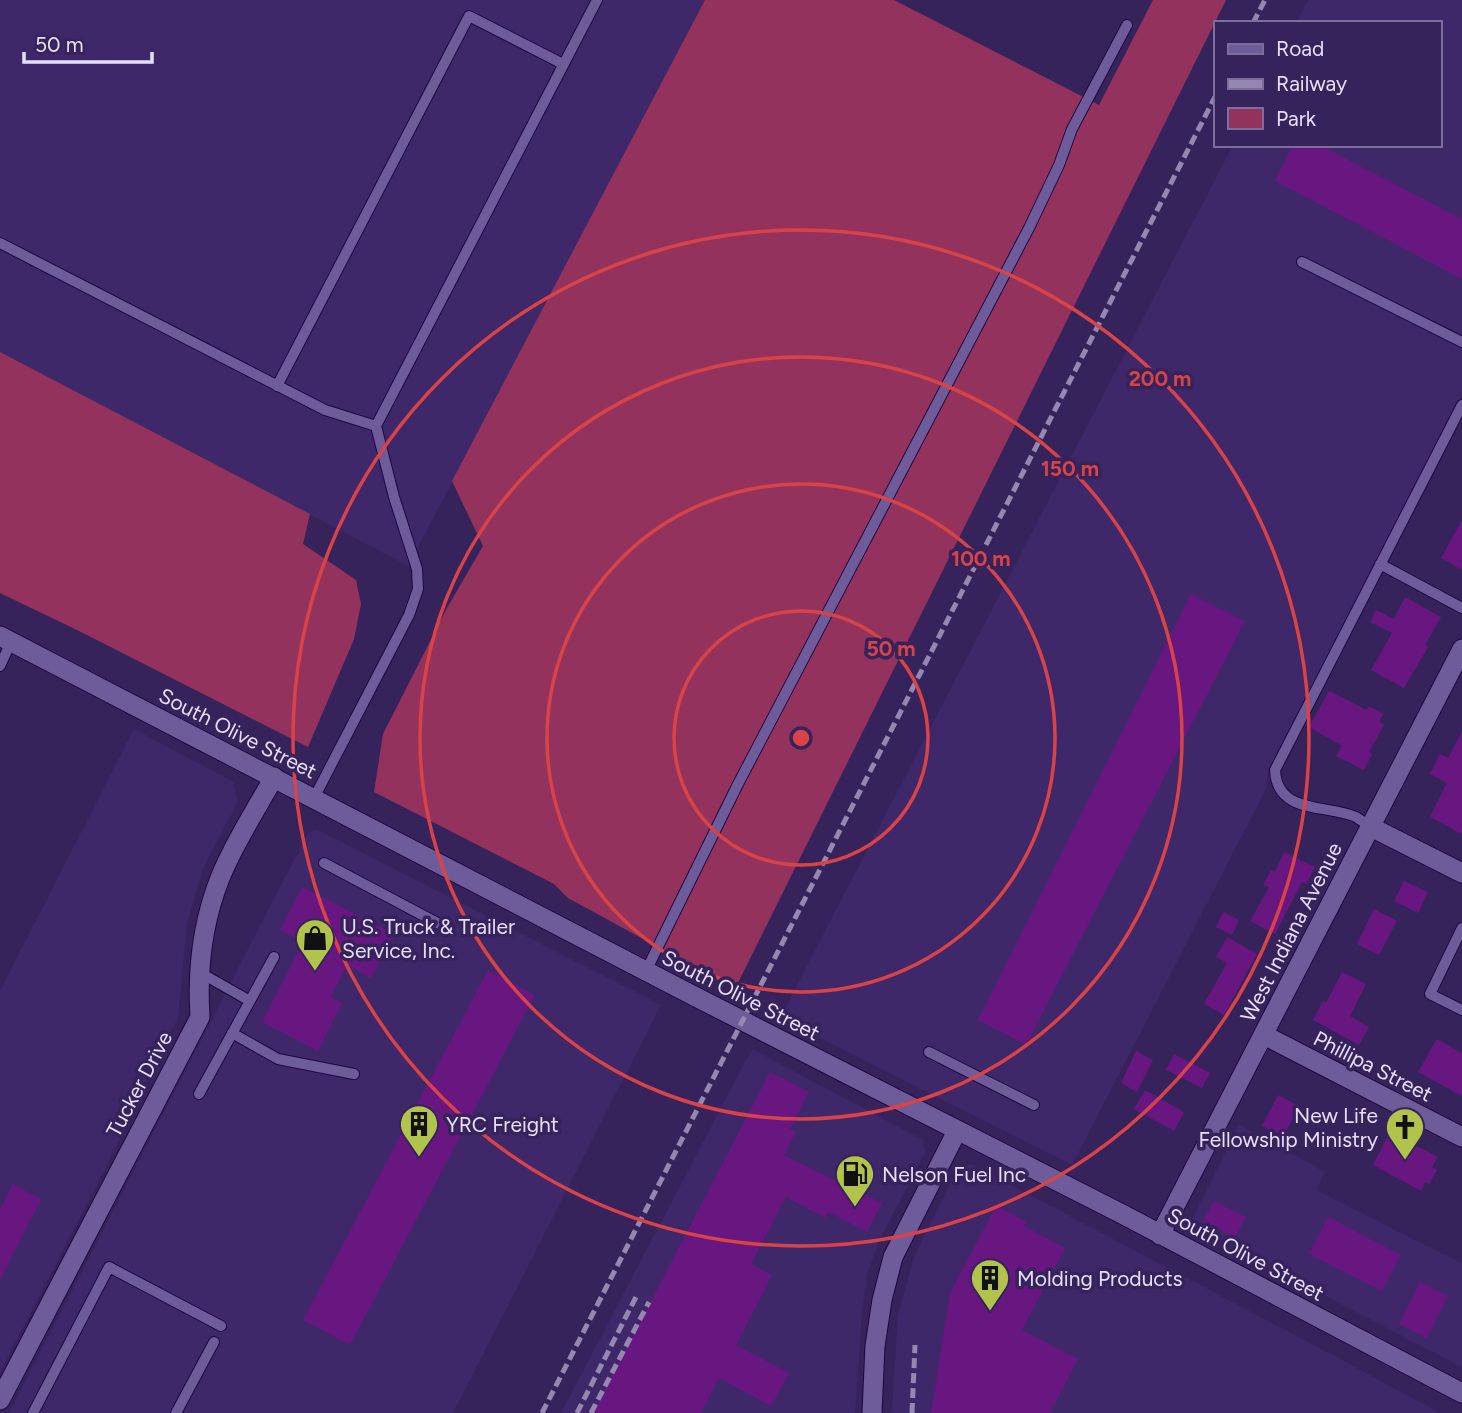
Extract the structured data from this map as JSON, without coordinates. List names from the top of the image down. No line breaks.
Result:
{"streets":{"street":["South Olive Street","West Indiana Avenue","Phillipa Street","Tucker Drive"]},"crossings":[["South Olive Street","West Indiana Avenue"],["South Olive Street","Tucker Drive"],["West Indiana Avenue","Phillipa Street"]],"places":{"shop":["U.S. Truck & Trailer Service, Inc."],"building":["YRC Freight","Molding Products"],"church":["New Life Fellowship Ministry"],"fuel station":["Nelson Fuel Inc"]},"legend":["Road","Railway","Park"],"scale_bar":"50 m","rings":["200 m","150 m","100 m","50 m"]}
